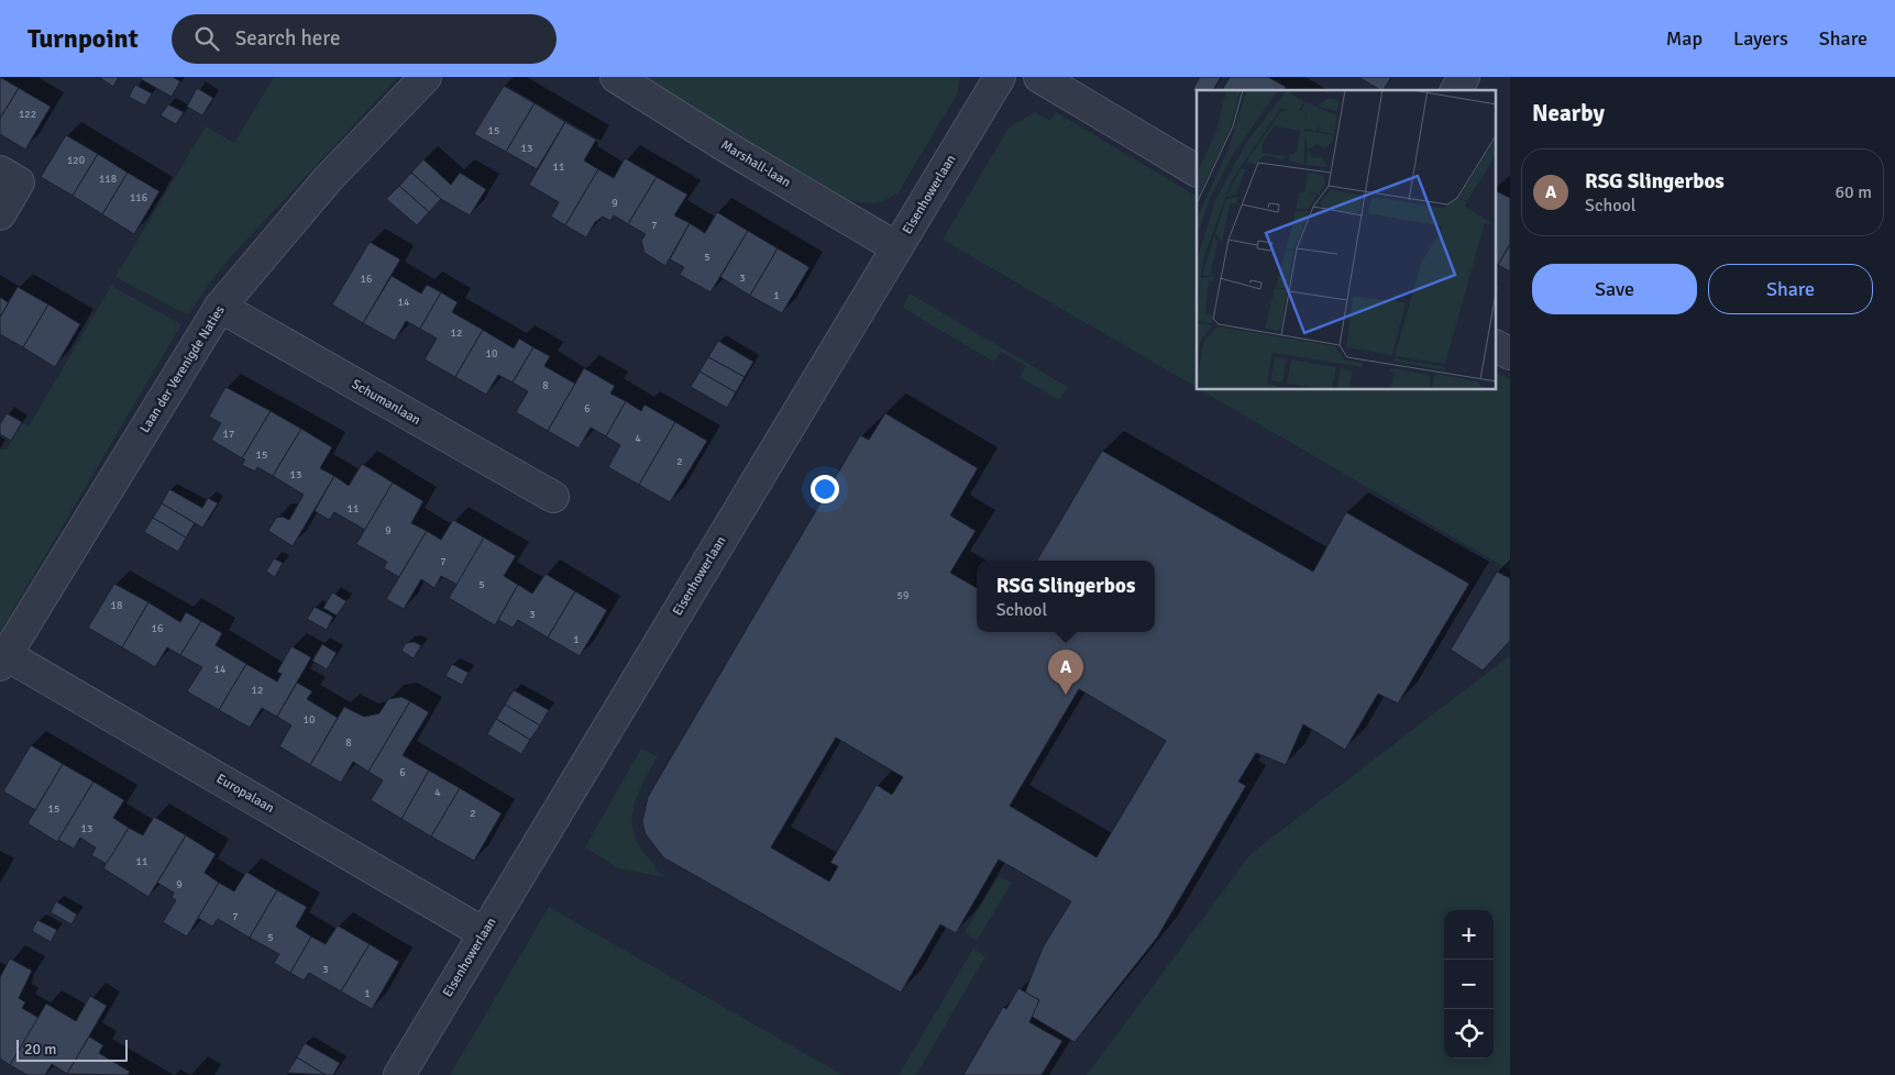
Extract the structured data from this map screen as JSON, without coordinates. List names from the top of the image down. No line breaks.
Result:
{"streets":{"street":["Marshall-laan","Eisenhowerlaan","Laan der Verenigde Naties","Schumanlaan","Europalaan"]},"crossings":[["Marshall-laan","Eisenhowerlaan"],["Eisenhowerlaan","Europalaan"],["Laan der Verenigde Naties","Schumanlaan"],["Laan der Verenigde Naties","Europalaan"]],"house_numbers":["122","15","13","120","11","118","116","9","7","5","3","16","1","14","12","10","8","6","17","4","15","2","13","11","9","7","5","59","18","3","16","1","14","12","10","8","6","4","15","2","13","11","9","7","5","3","1"],"scale_bar":"20 m","page":{"header":"Turnpoint","search":"Search here","nav":["Map","Layers","Share"],"heading":"Nearby","list":[{"mark":"A","name":"RSG Slingerbos","note":"School","value":"60 m"}],"buttons":["Save","Share"],"popup":["RSG Slingerbos","School"],"pins":"A","map_buttons":["+","−"],"scale":"20 m"}}
